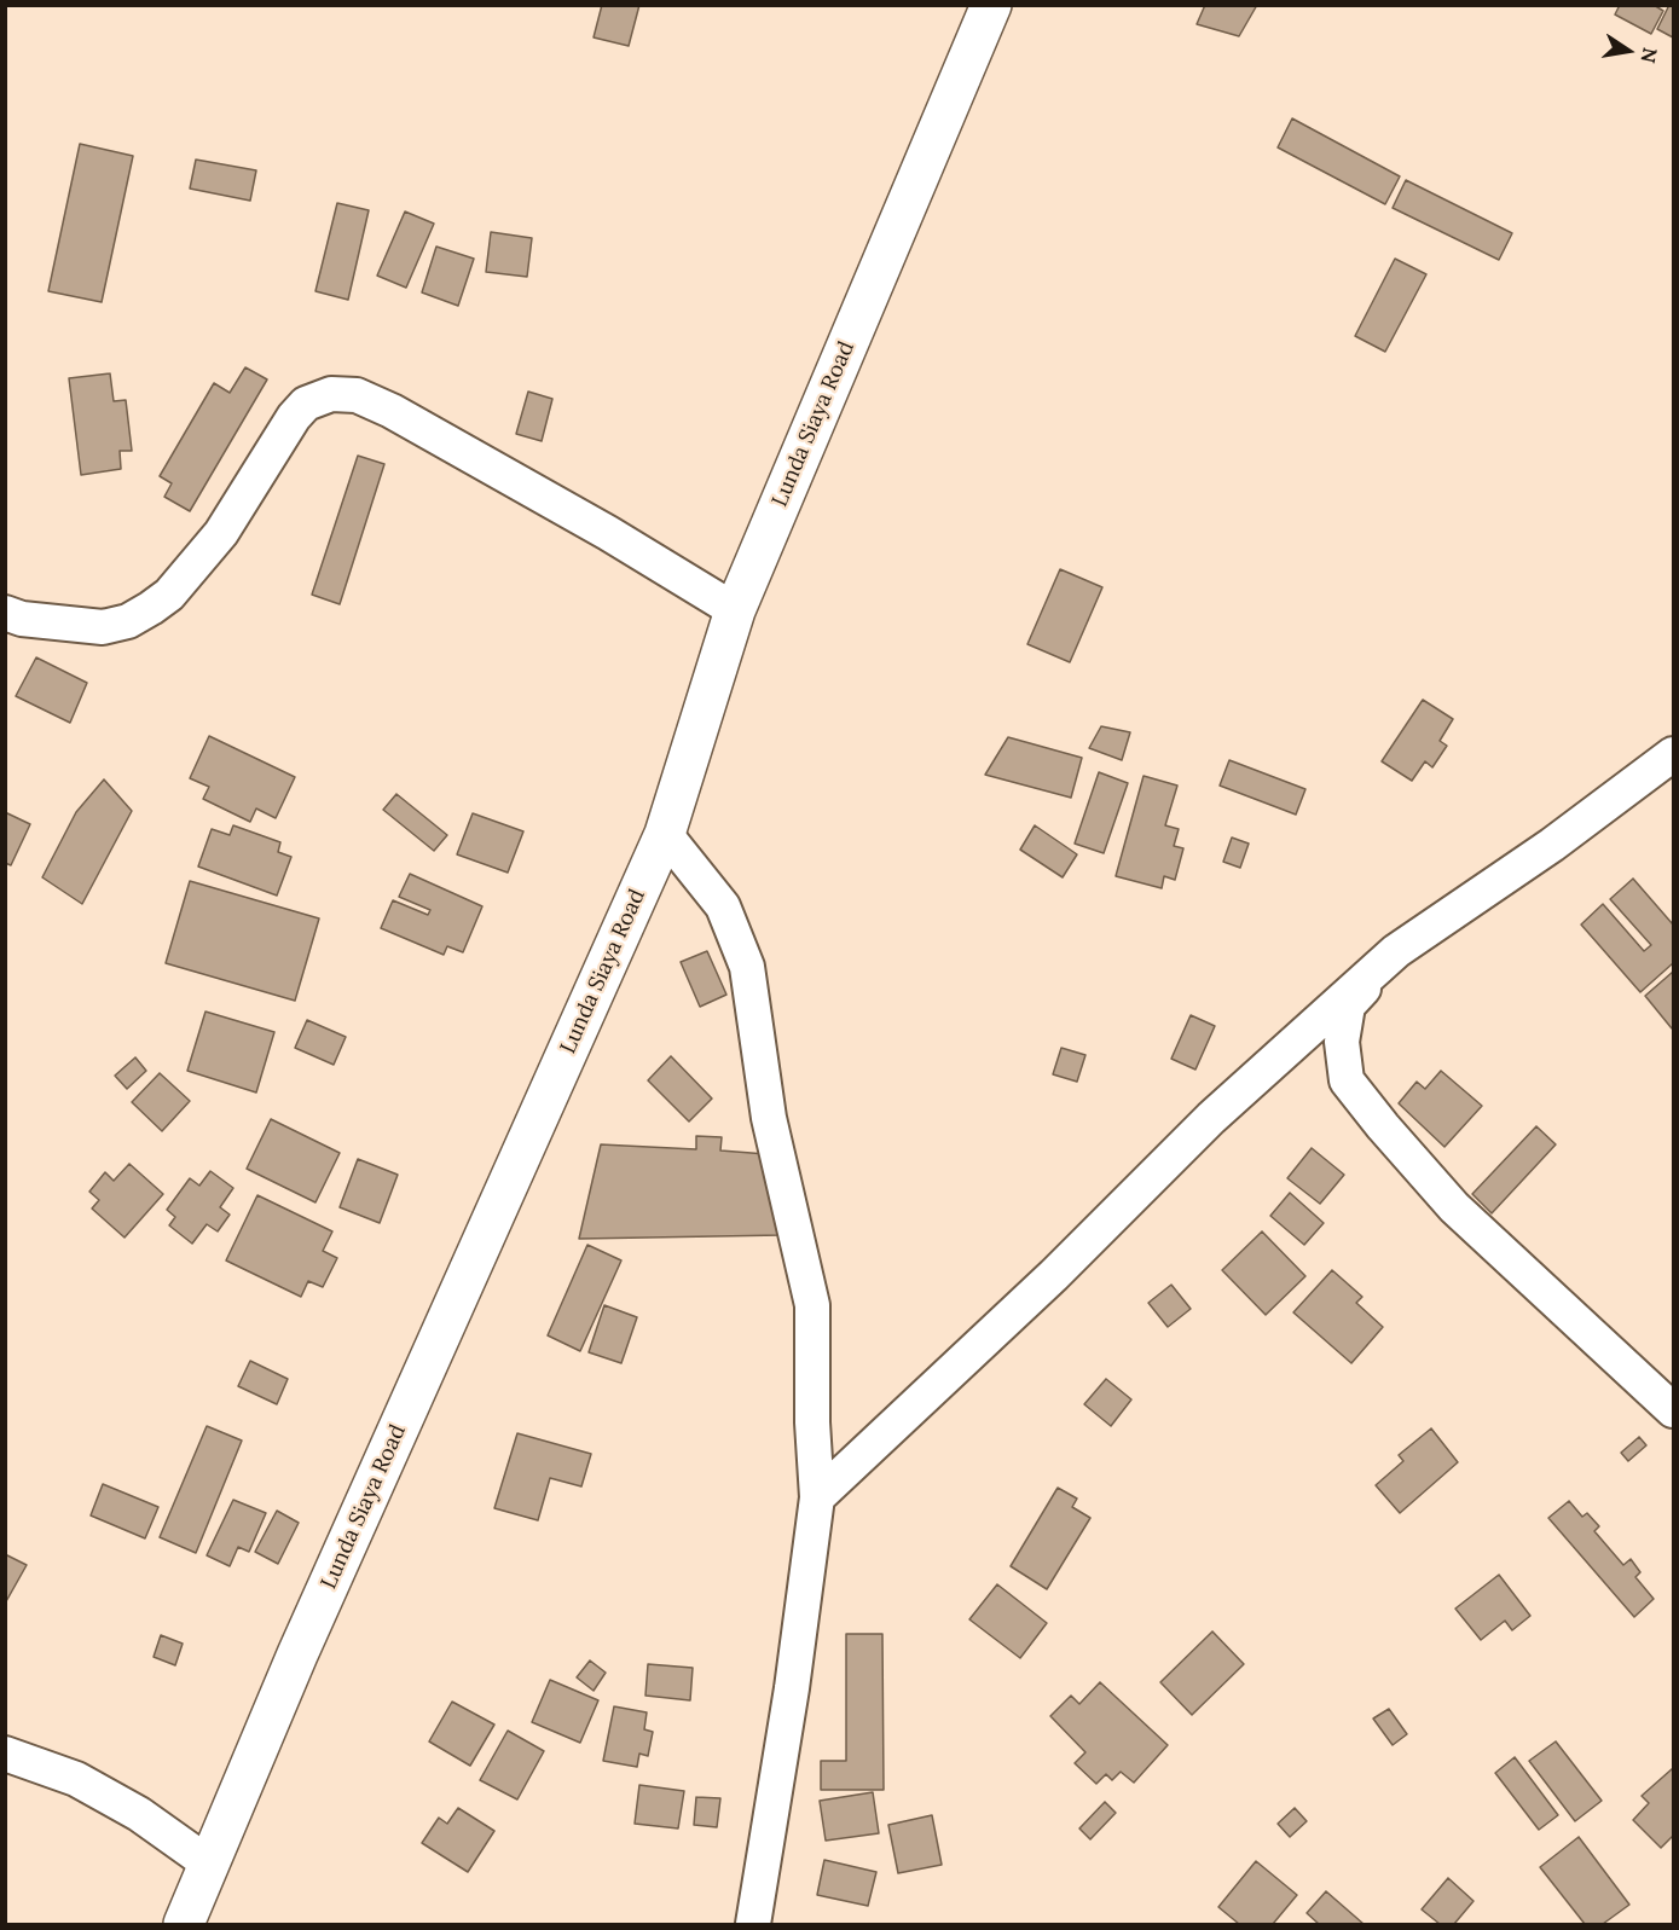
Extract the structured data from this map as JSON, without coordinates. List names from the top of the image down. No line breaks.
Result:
{"streets":{"main road":["Lunda Siaya Road"]},"north":"right"}
